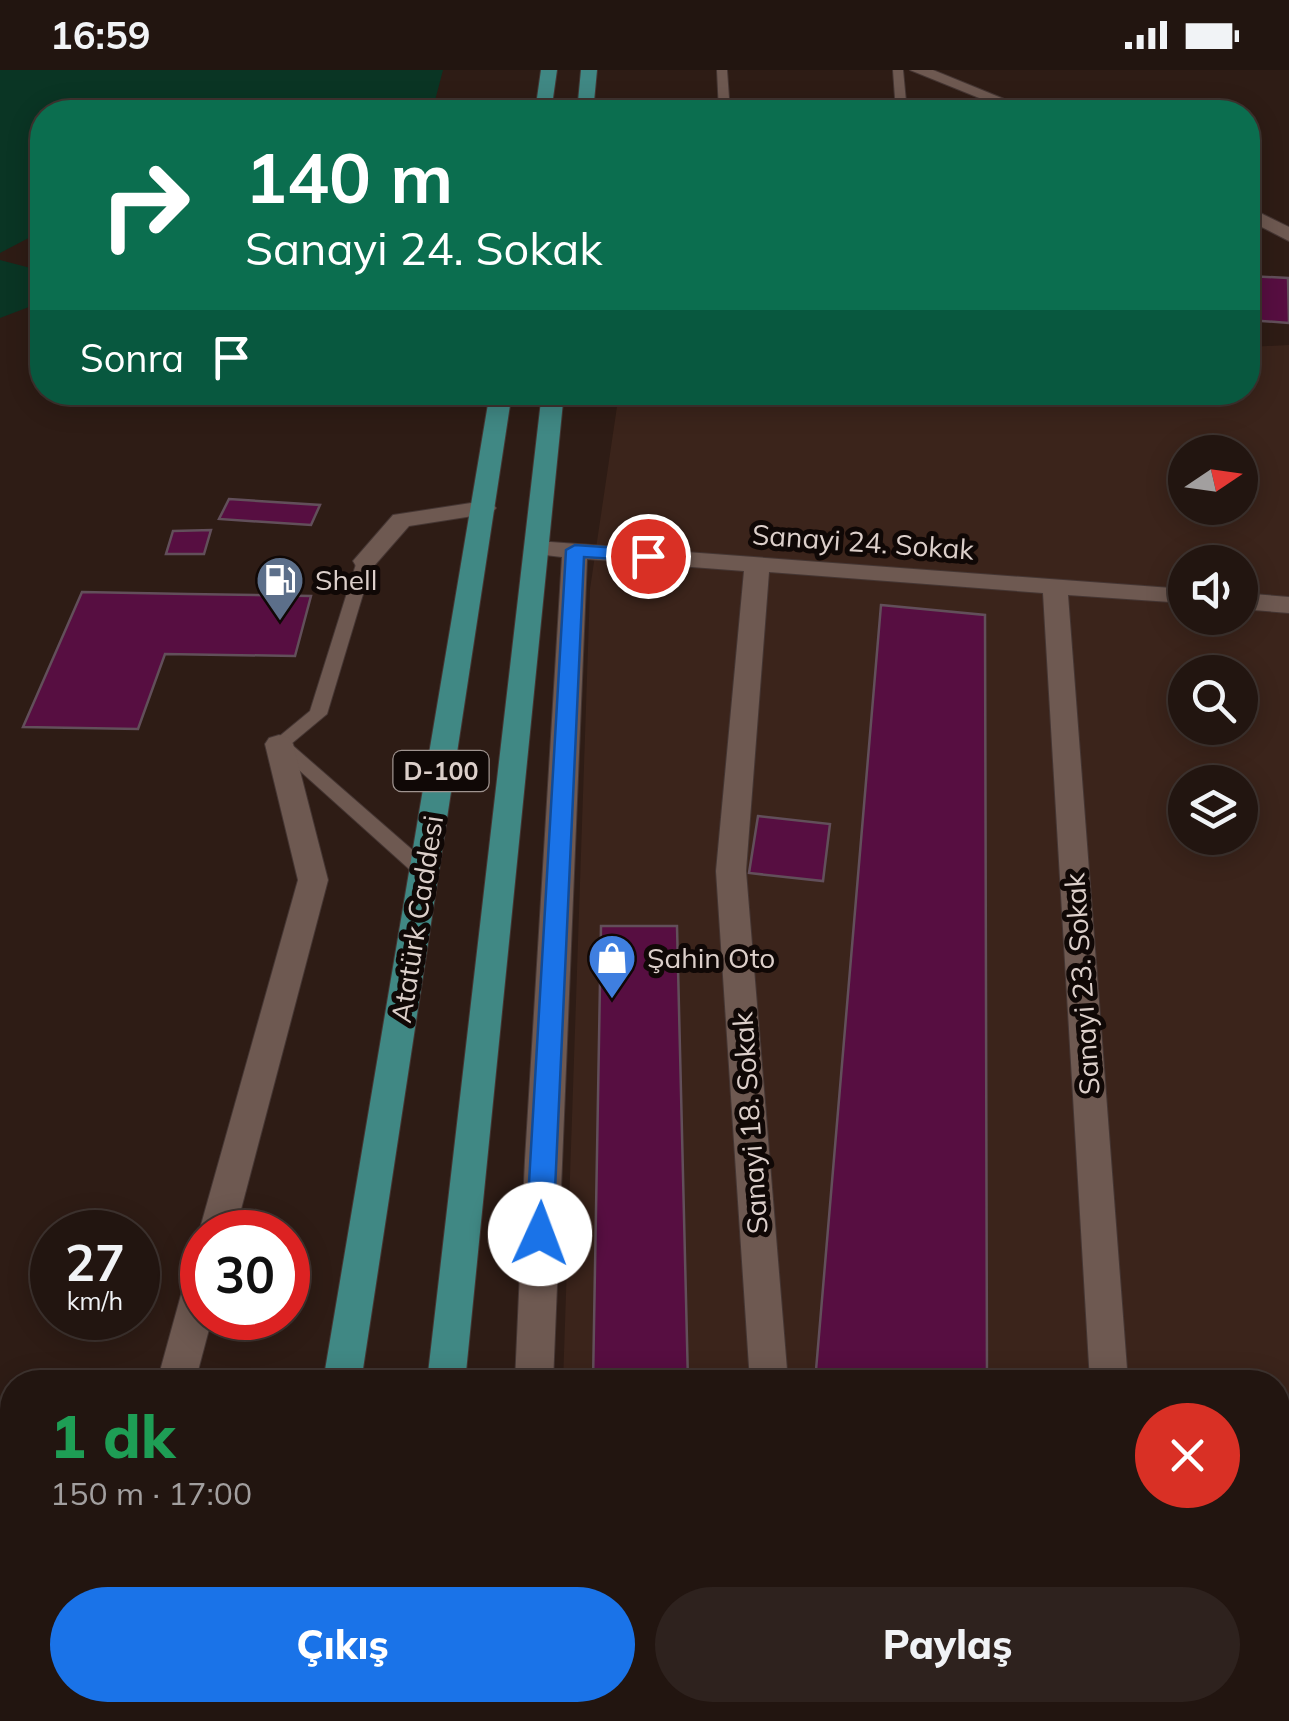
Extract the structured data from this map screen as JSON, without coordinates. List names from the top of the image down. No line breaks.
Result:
{"streets":{"highway":["D-100","Atatürk Caddesi"],"street":["Sanayi 24. Sokak","Sanayi 23. Sokak","Sanayi 18. Sokak"]},"crossings":[["Sanayi 24. Sokak","D-100"],["Sanayi 24. Sokak","Sanayi 23. Sokak"],["Sanayi 24. Sokak","Sanayi 18. Sokak"]],"places":{"fuel station":["Shell"],"shop":["Şahin Oto"]},"north":"right","page":{"status":"16:59","turn":["140 m","Sanayi 24. Sokak"],"then":"Sonra","speed":"27 km/h","limit":"30","heading":["1 dk","150 m · 17:00"],"buttons":["Çıkış","Paylaş"]}}
